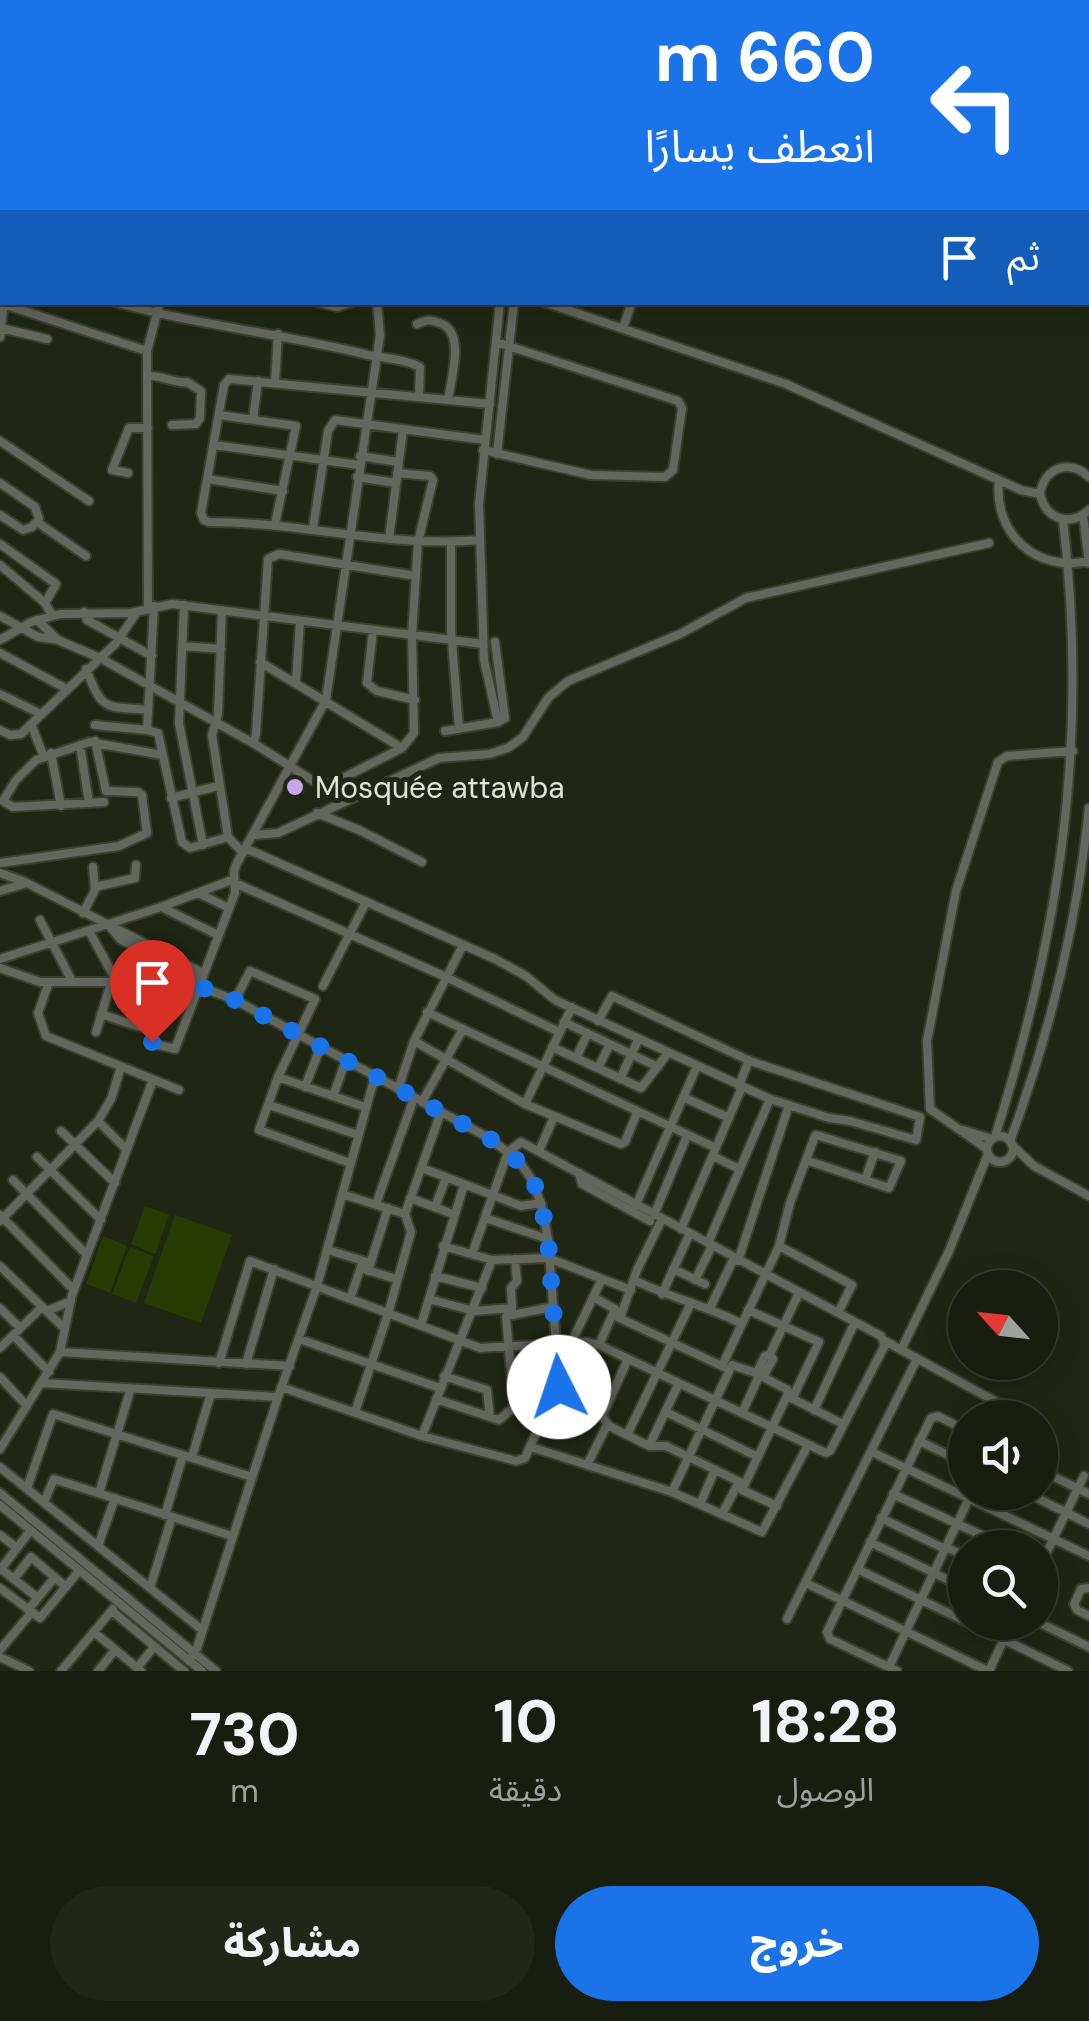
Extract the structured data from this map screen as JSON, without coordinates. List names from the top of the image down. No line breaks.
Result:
{"places":["Mosquée attawba"],"north":"top left","page":{"turn":["660 m","انعطف يسارًا"],"then":"ثم","eta":["18:28","الوصول","10","دقيقة","730","m"],"buttons":["خروج","مشاركة"]}}
